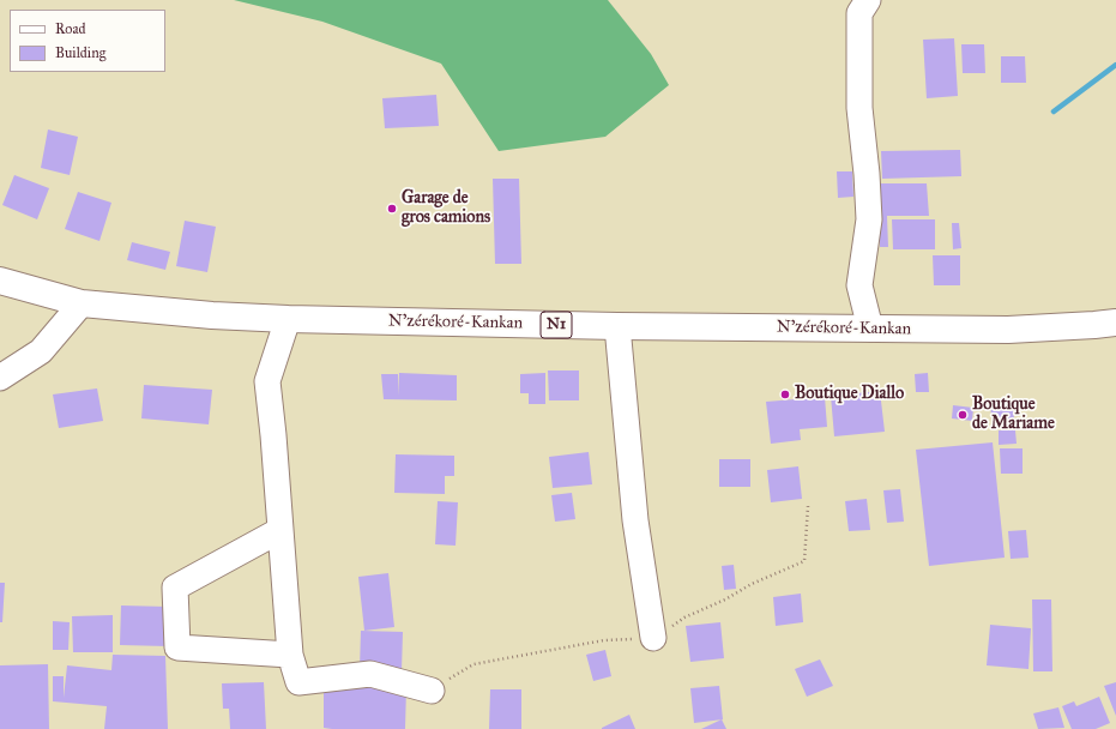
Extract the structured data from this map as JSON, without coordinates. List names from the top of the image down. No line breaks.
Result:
{"streets":{"highway":["N'zérékoré-Kankan","N1"]},"places":["Garage de gros camions","Boutique Diallo","Boutique de Mariame"],"legend":["Road","Building"]}
